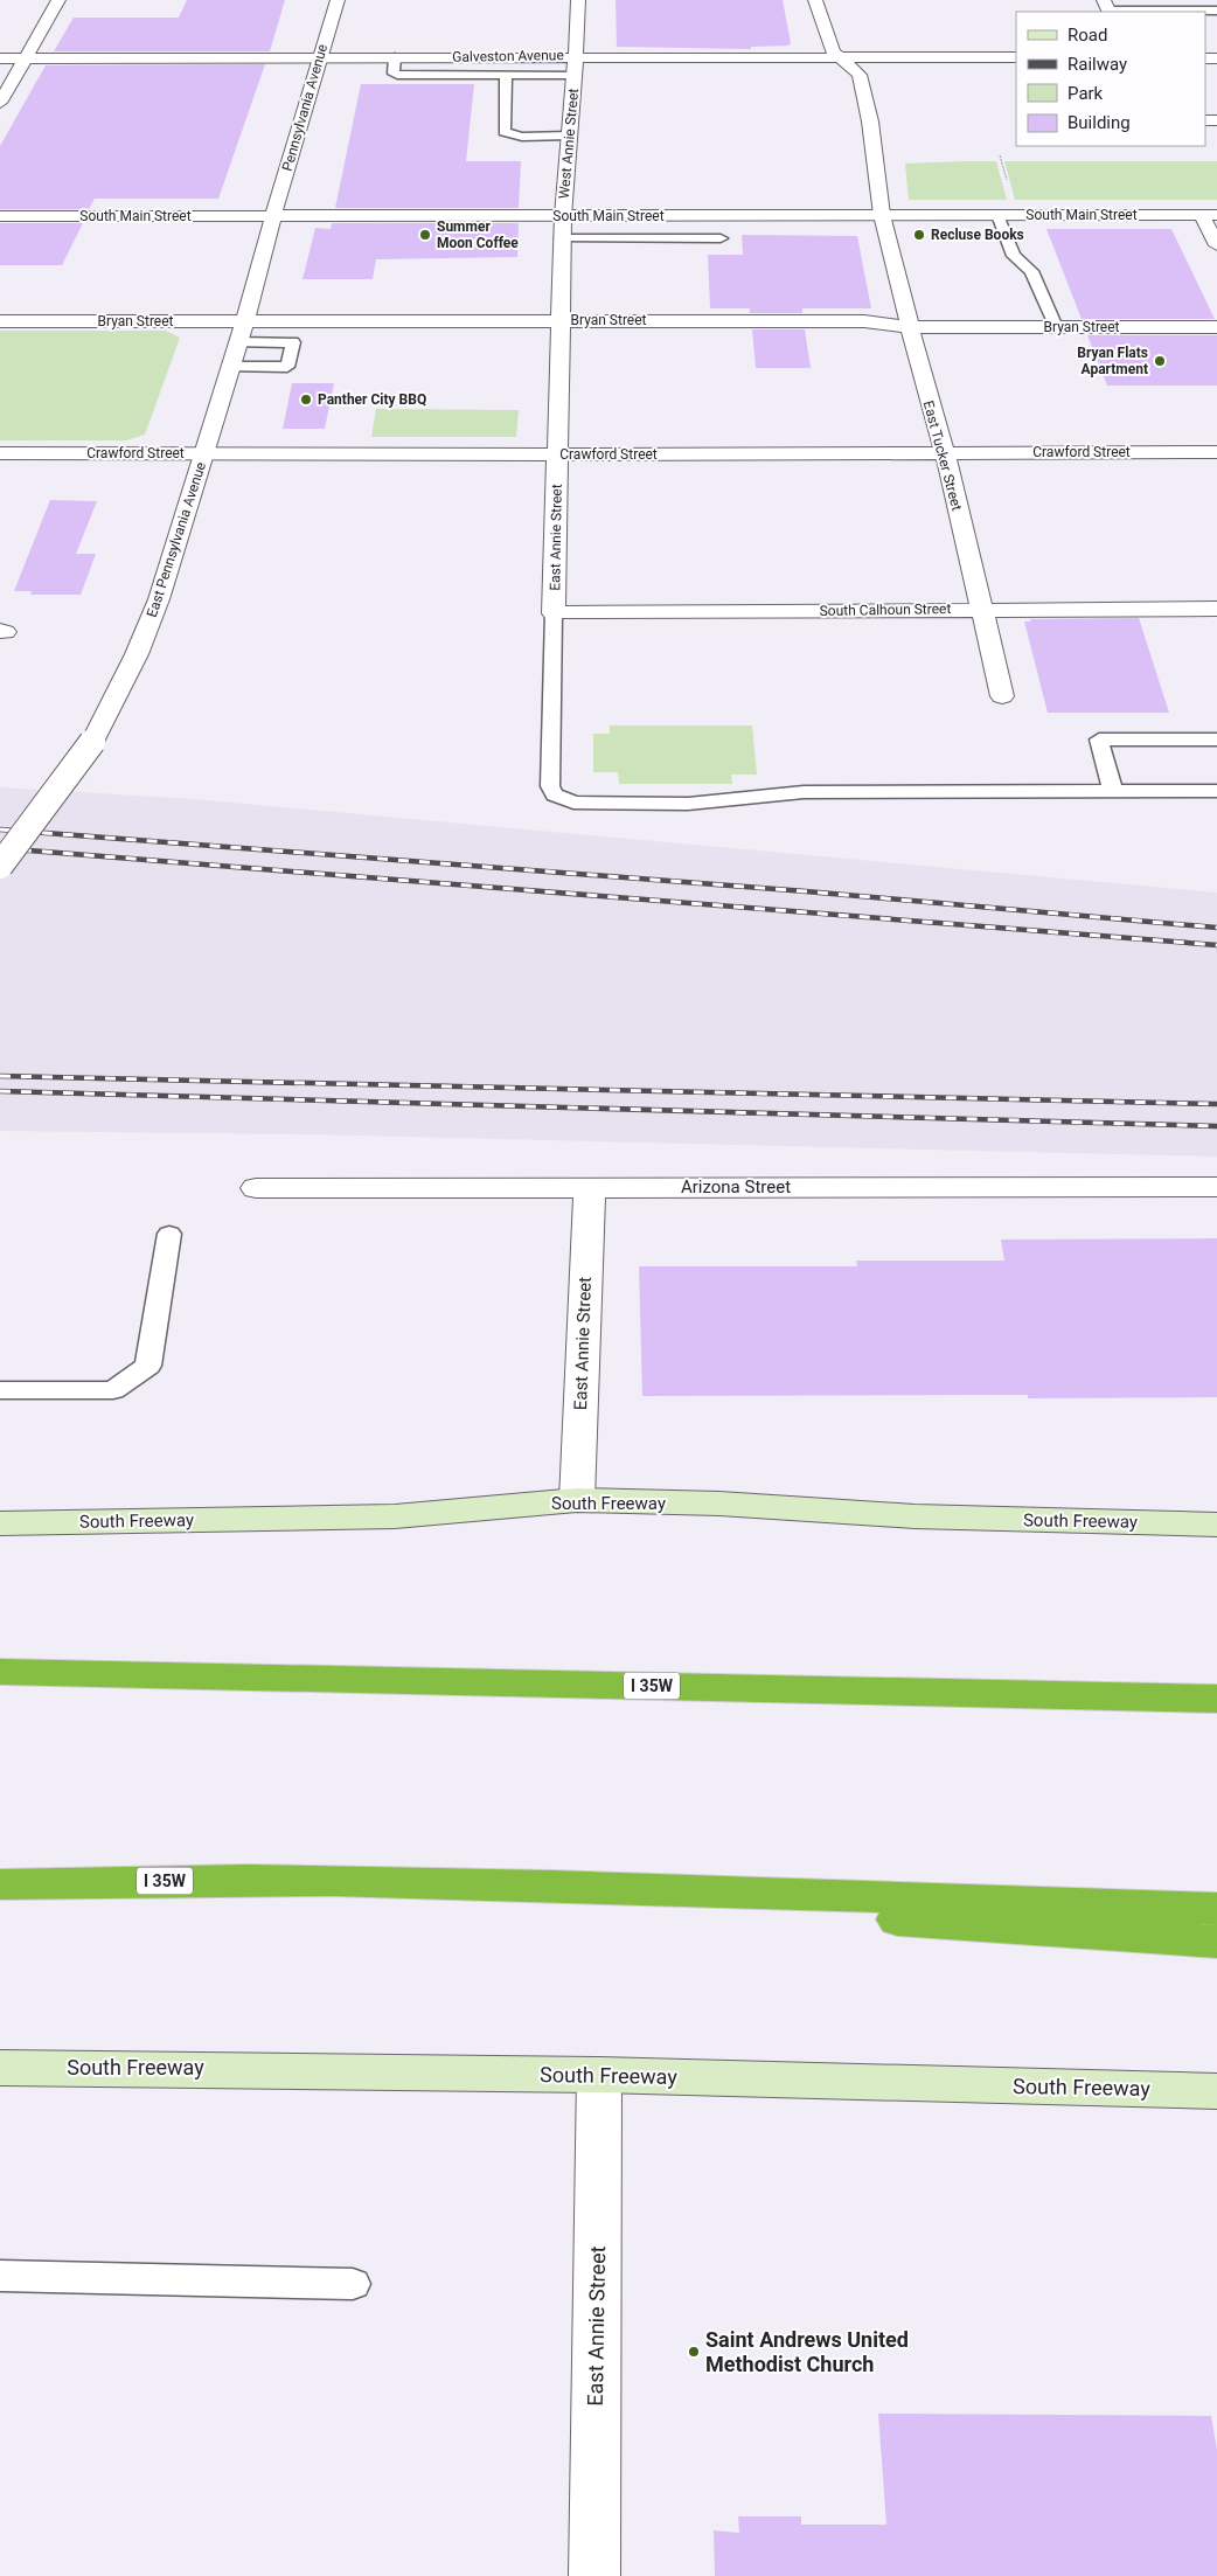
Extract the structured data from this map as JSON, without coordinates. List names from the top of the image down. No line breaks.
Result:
{"streets":{"highway":["I 35W"],"main road":["South Freeway"],"street":["Galveston Avenue","Pennsylvania Avenue","West Annie Street","South Main Street","Bryan Street","Crawford Street","East Tucker Street","East Annie Street","East Pennsylvania Avenue","South Calhoun Street","Arizona Street"]},"crossings":[["Galveston Avenue","Pennsylvania Avenue"],["Galveston Avenue","West Annie Street"],["Galveston Avenue","East Tucker Street"],["Pennsylvania Avenue","South Main Street"],["Pennsylvania Avenue","East Pennsylvania Avenue"],["West Annie Street","South Main Street"],["West Annie Street","East Annie Street"],["South Main Street","East Tucker Street"],["South Main Street","East Annie Street"],["South Main Street","East Pennsylvania Avenue"],["Bryan Street","East Tucker Street"],["Bryan Street","East Annie Street"],["Bryan Street","East Pennsylvania Avenue"],["Crawford Street","East Tucker Street"],["Crawford Street","East Annie Street"],["Crawford Street","East Pennsylvania Avenue"],["East Tucker Street","South Calhoun Street"],["East Annie Street","South Calhoun Street"],["East Annie Street","Arizona Street"],["East Annie Street","South Freeway"]],"places":["Summer Moon Coffee","Recluse Books","Bryan Flats Apartment","Panther City BBQ","Saint Andrews United Methodist Church"],"legend":["Road","Railway","Park","Building"]}
